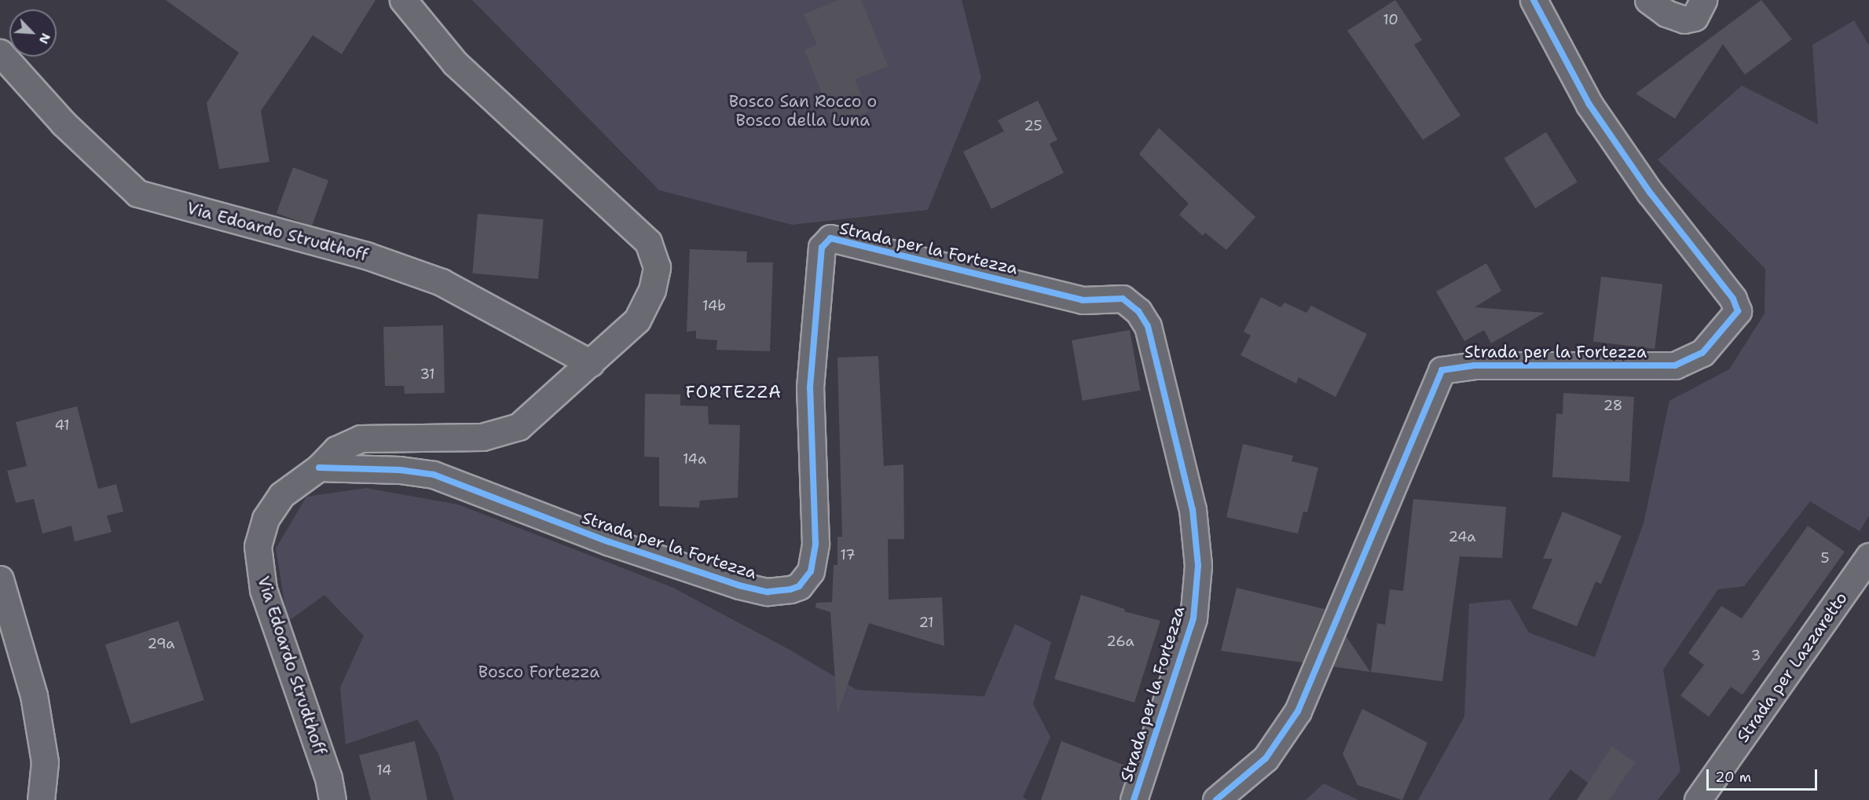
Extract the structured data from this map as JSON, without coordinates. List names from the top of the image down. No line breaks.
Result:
{"streets":{"street":["Via Edoardo Strudthoff","Strada per la Fortezza","Strada per Lazzaretto"]},"crossings":[["Via Edoardo Strudthoff","Strada per la Fortezza"]],"districts":["FORTEZZA"],"parks":["Bosco San Rocco o Bosco della Luna","Bosco Fortezza"],"house_numbers":["10","25","14b","31","28","41","14a","24a","17","5","21","26a","29a","3","14"],"scale_bar":"20 m","north":"bottom right"}
